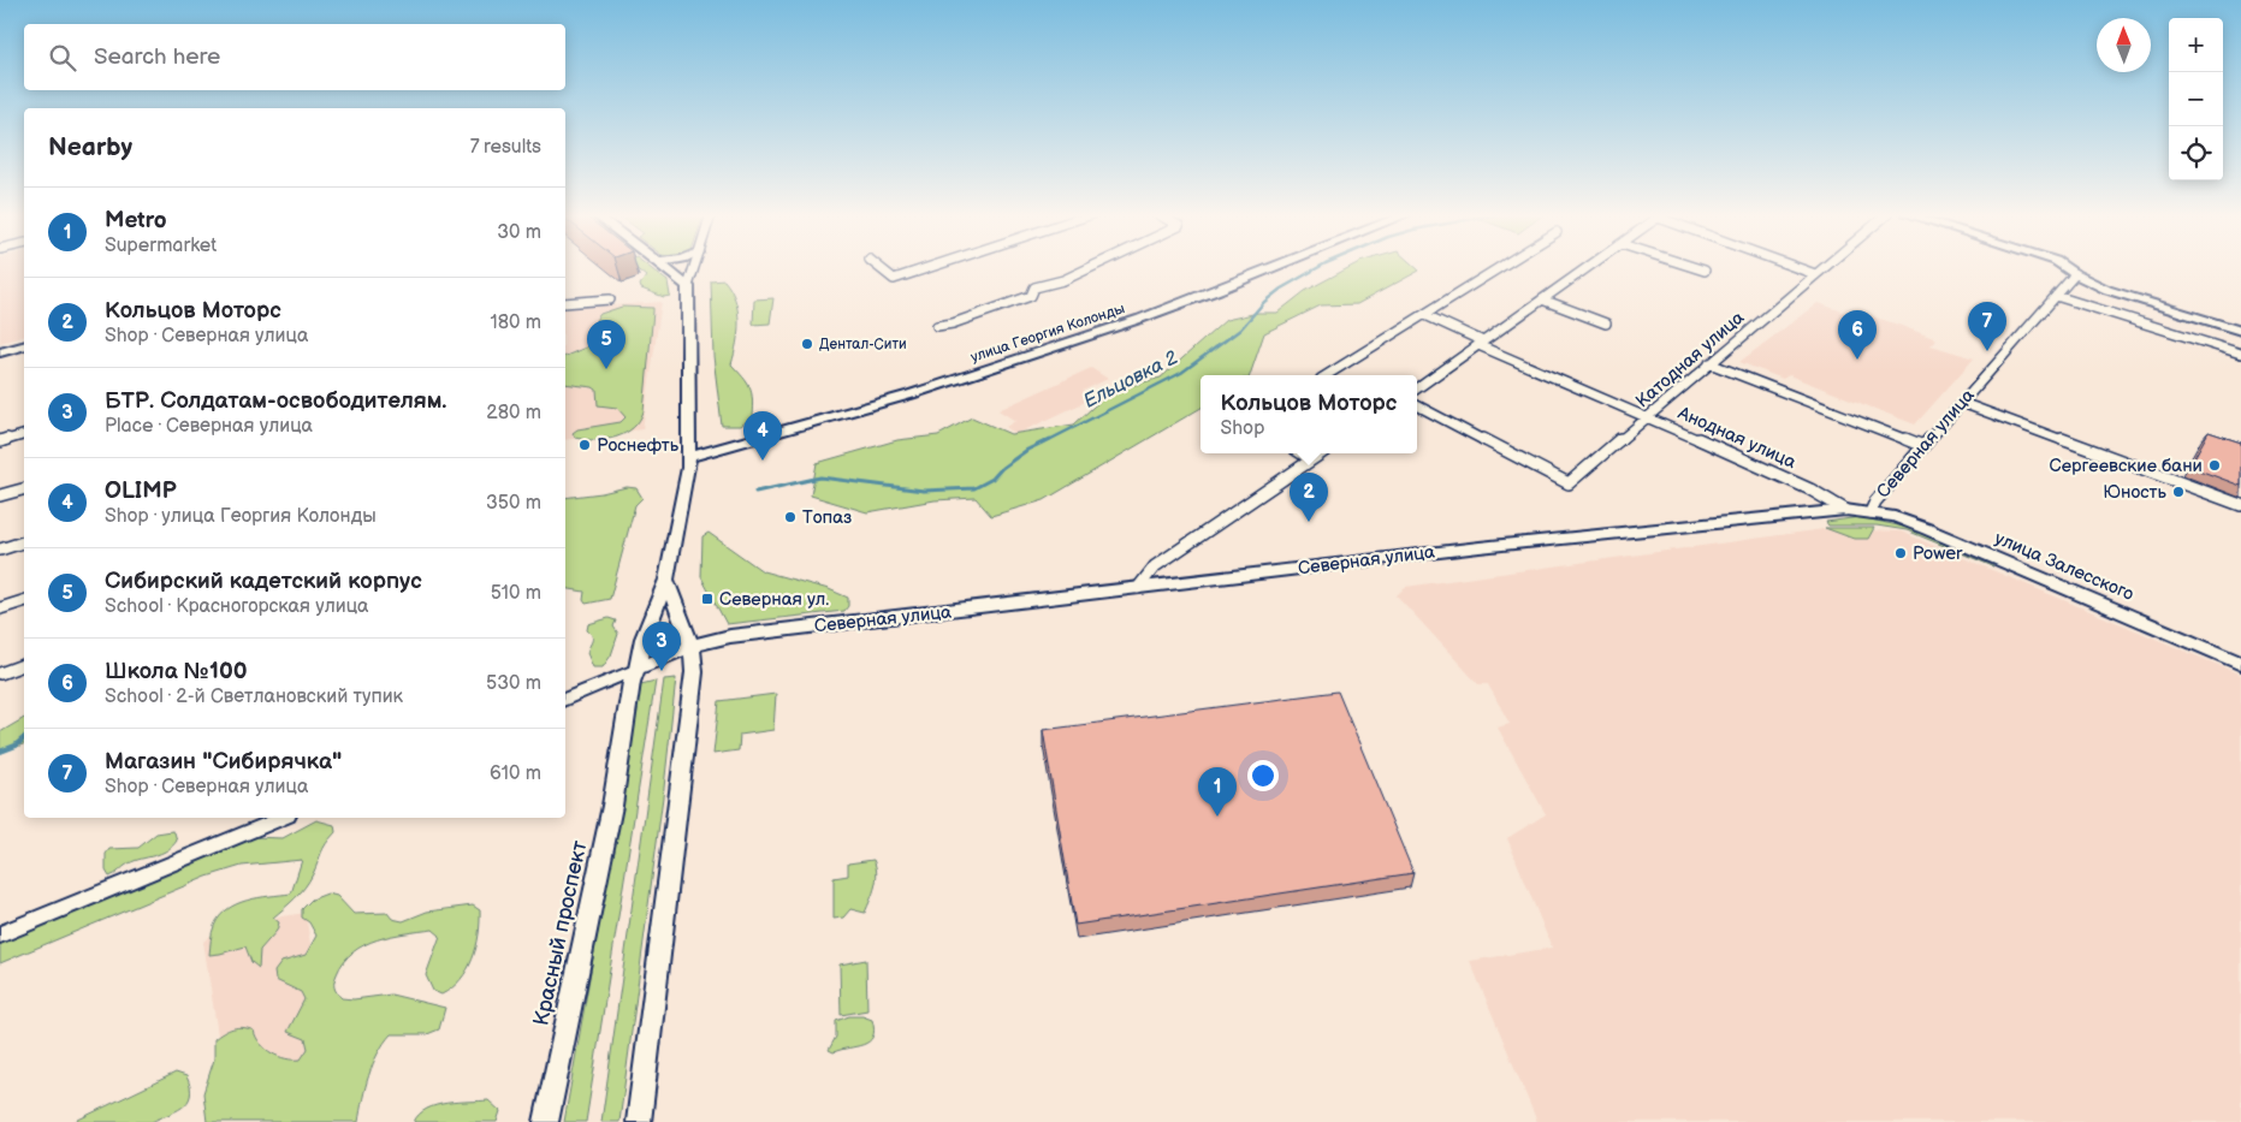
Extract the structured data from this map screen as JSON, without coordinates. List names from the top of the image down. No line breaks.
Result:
{"streets":{"main road":["улица Георгия Колонды","Северная улица","улица Залесского","Красный проспект"],"street":["Катодная улица","Анодная улица"]},"crossings":[["улица Георгия Колонды","Красный проспект"],["Катодная улица","Анодная улица"],["Анодная улица","Северная улица"],["Северная улица","улица Залесского"],["Северная улица","Красный проспект"]],"water":["Ельцовка 2"],"places":{"other":["Дентал-Сити","Роснефть","Сергеевские бани","Юность","Топаз","Power"],"transit":["Северная ул."]},"north":"top","page":{"map_buttons":["+","−"],"search":"Search here","heading":["Nearby","7 results"],"list":[{"mark":"1","name":"Metro","note":"Supermarket","value":"30 m"},{"mark":"2","name":"Кольцов Моторс","note":"Shop · Северная улица","value":"180 m"},{"mark":"3","name":"БТР. Солдатам-освободителям.","note":"Place · Северная улица","value":"280 m"},{"mark":"4","name":"OLIMP","note":"Shop · улица Георгия Колонды","value":"350 m"},{"mark":"5","name":"Сибирский кадетский корпус","note":"School · Красногорская улица","value":"510 m"},{"mark":"6","name":"Школа №100","note":"School · 2-й Светлановский тупик","value":"530 m"},{"mark":"7","name":"Магазин \"Сибирячка\"","note":"Shop · Северная улица","value":"610 m"}],"pins":["7","6","5","4","2","3","1"],"popup":["Кольцов Моторс","Shop"]}}
